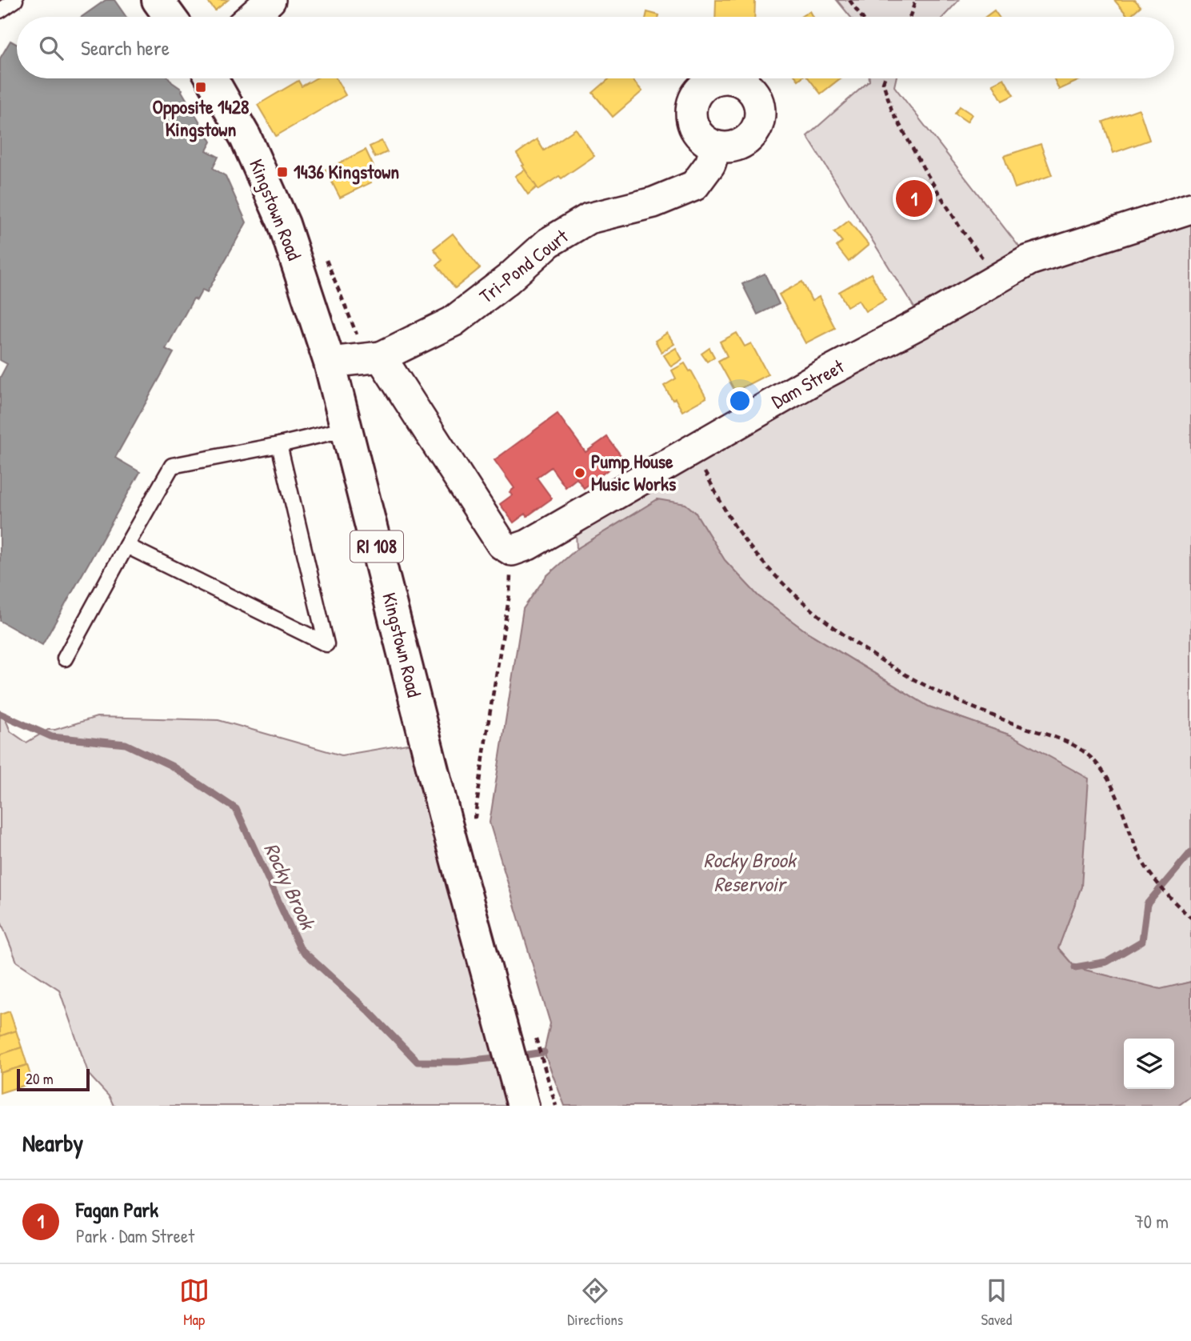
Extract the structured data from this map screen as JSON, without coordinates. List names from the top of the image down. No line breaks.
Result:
{"streets":{"main road":["Kingstown Road","RI 108"],"street":["Tri-Pond Court","Dam Street"]},"water":["Rocky Brook Reservoir","Rocky Brook"],"places":{"transit":["Opposite 1428 Kingstown","1436 Kingstown"],"other":["Pump House Music Works"]},"scale_bar":"20 m","page":{"search":"Search here","pins":"1","scale":"20 m","heading":"Nearby","list":[{"mark":"1","name":"Fagan Park","note":"Park · Dam Street","value":"70 m"}],"nav":["Map","Directions","Saved"]}}
